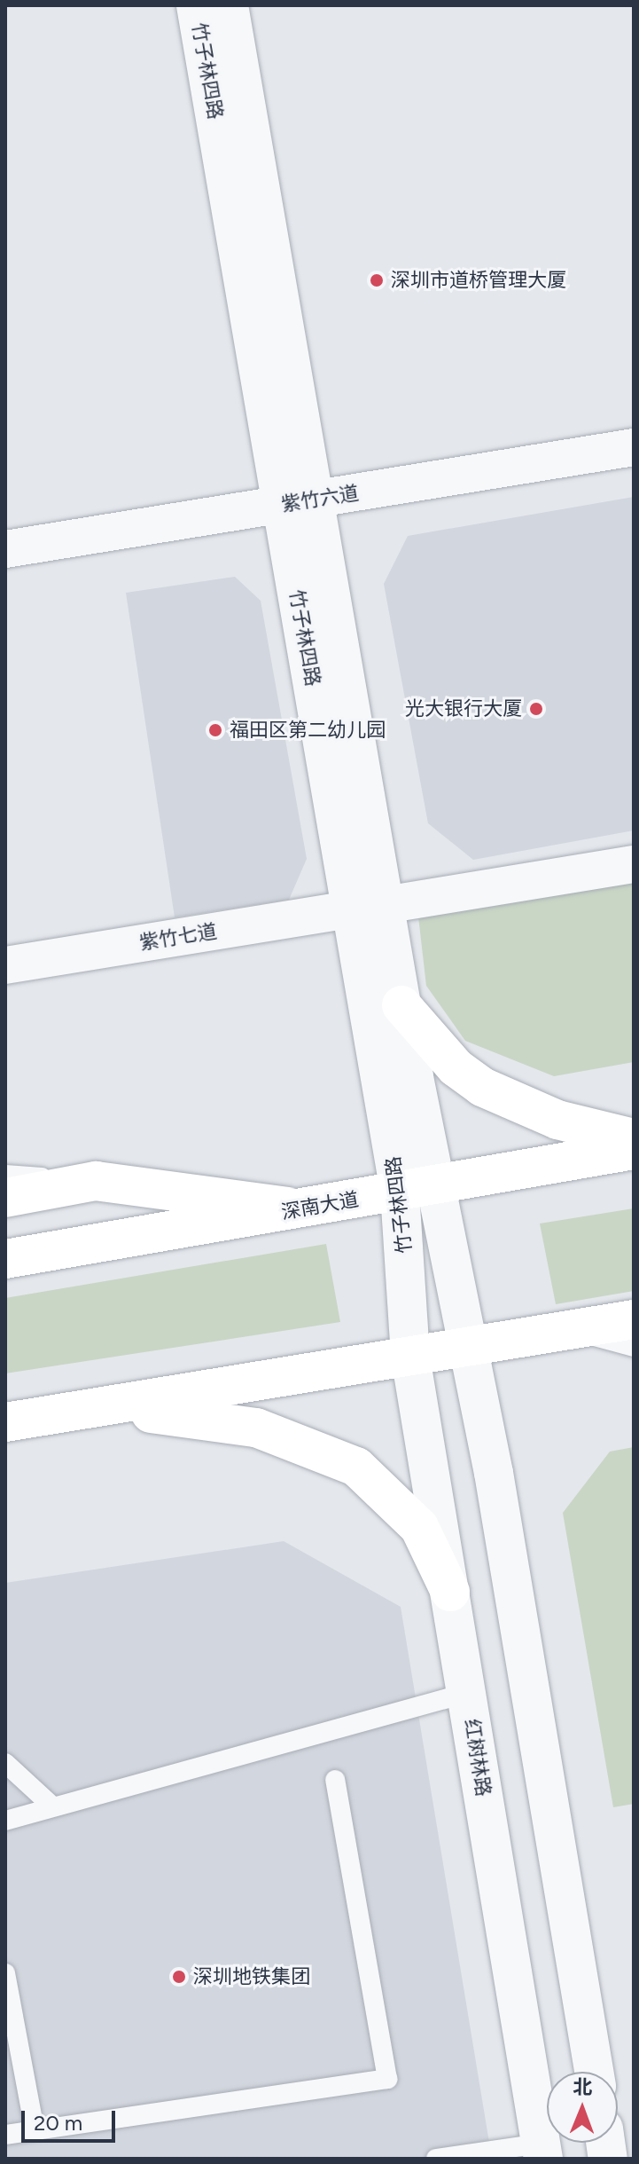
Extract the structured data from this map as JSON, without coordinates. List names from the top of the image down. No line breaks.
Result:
{"streets":{"main road":["深南大道"],"street":["竹子林四路","紫竹六道","紫竹七道","红树林路"]},"crossings":[["竹子林四路","紫竹六道"],["竹子林四路","紫竹七道"],["竹子林四路","深南大道"],["竹子林四路","红树林路"]],"places":["深圳市道桥管理大厦","光大银行大厦","福田区第二幼儿园","深圳地铁集团"],"scale_bar":"20 m","north":"top"}
